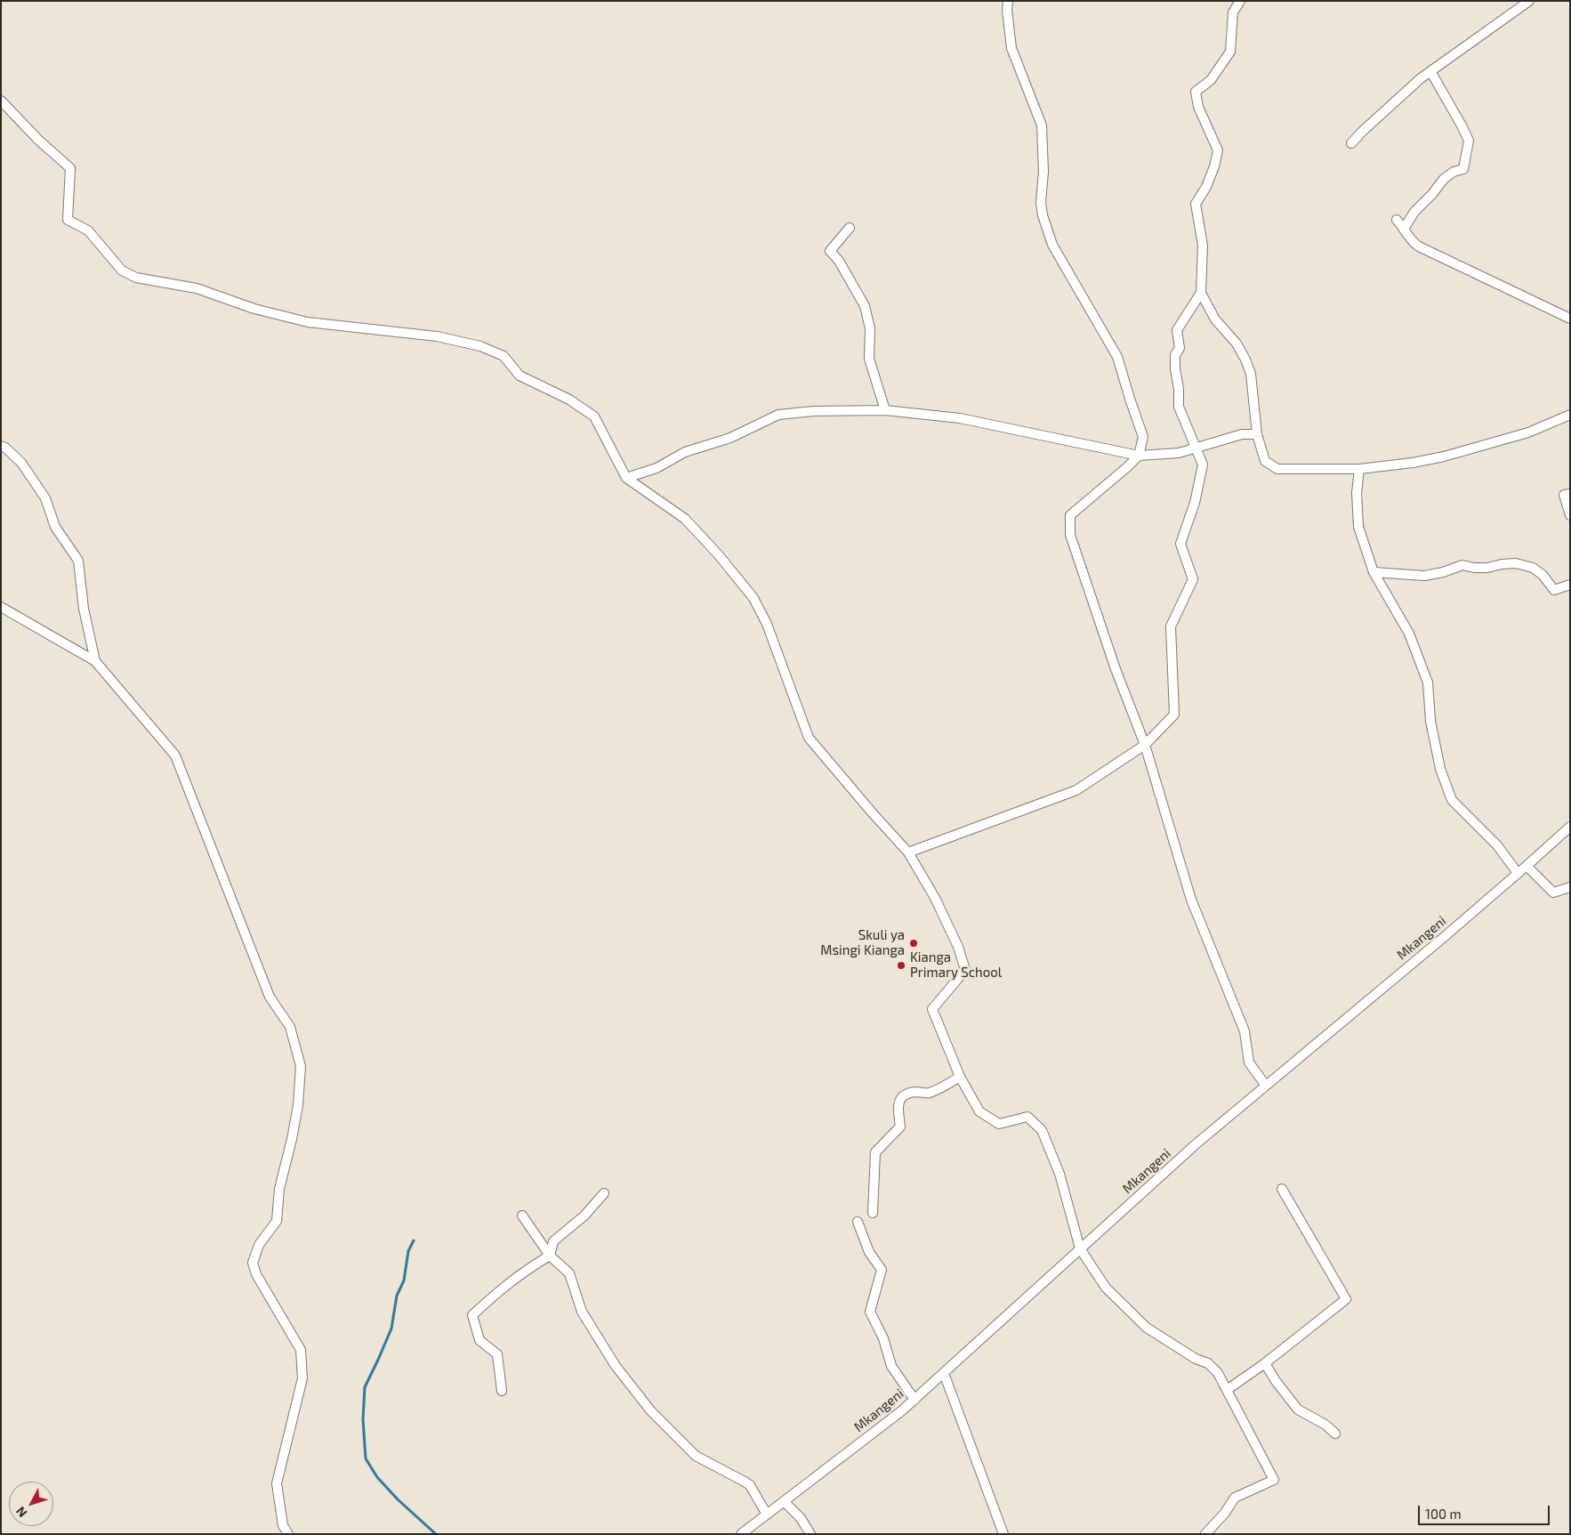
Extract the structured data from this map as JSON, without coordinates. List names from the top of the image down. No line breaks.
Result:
{"streets":{"street":["Mkangeni"]},"places":["Skuli ya Msingi Kianga","Kianga Primary School"],"scale_bar":"100 m","north":"bottom left"}
